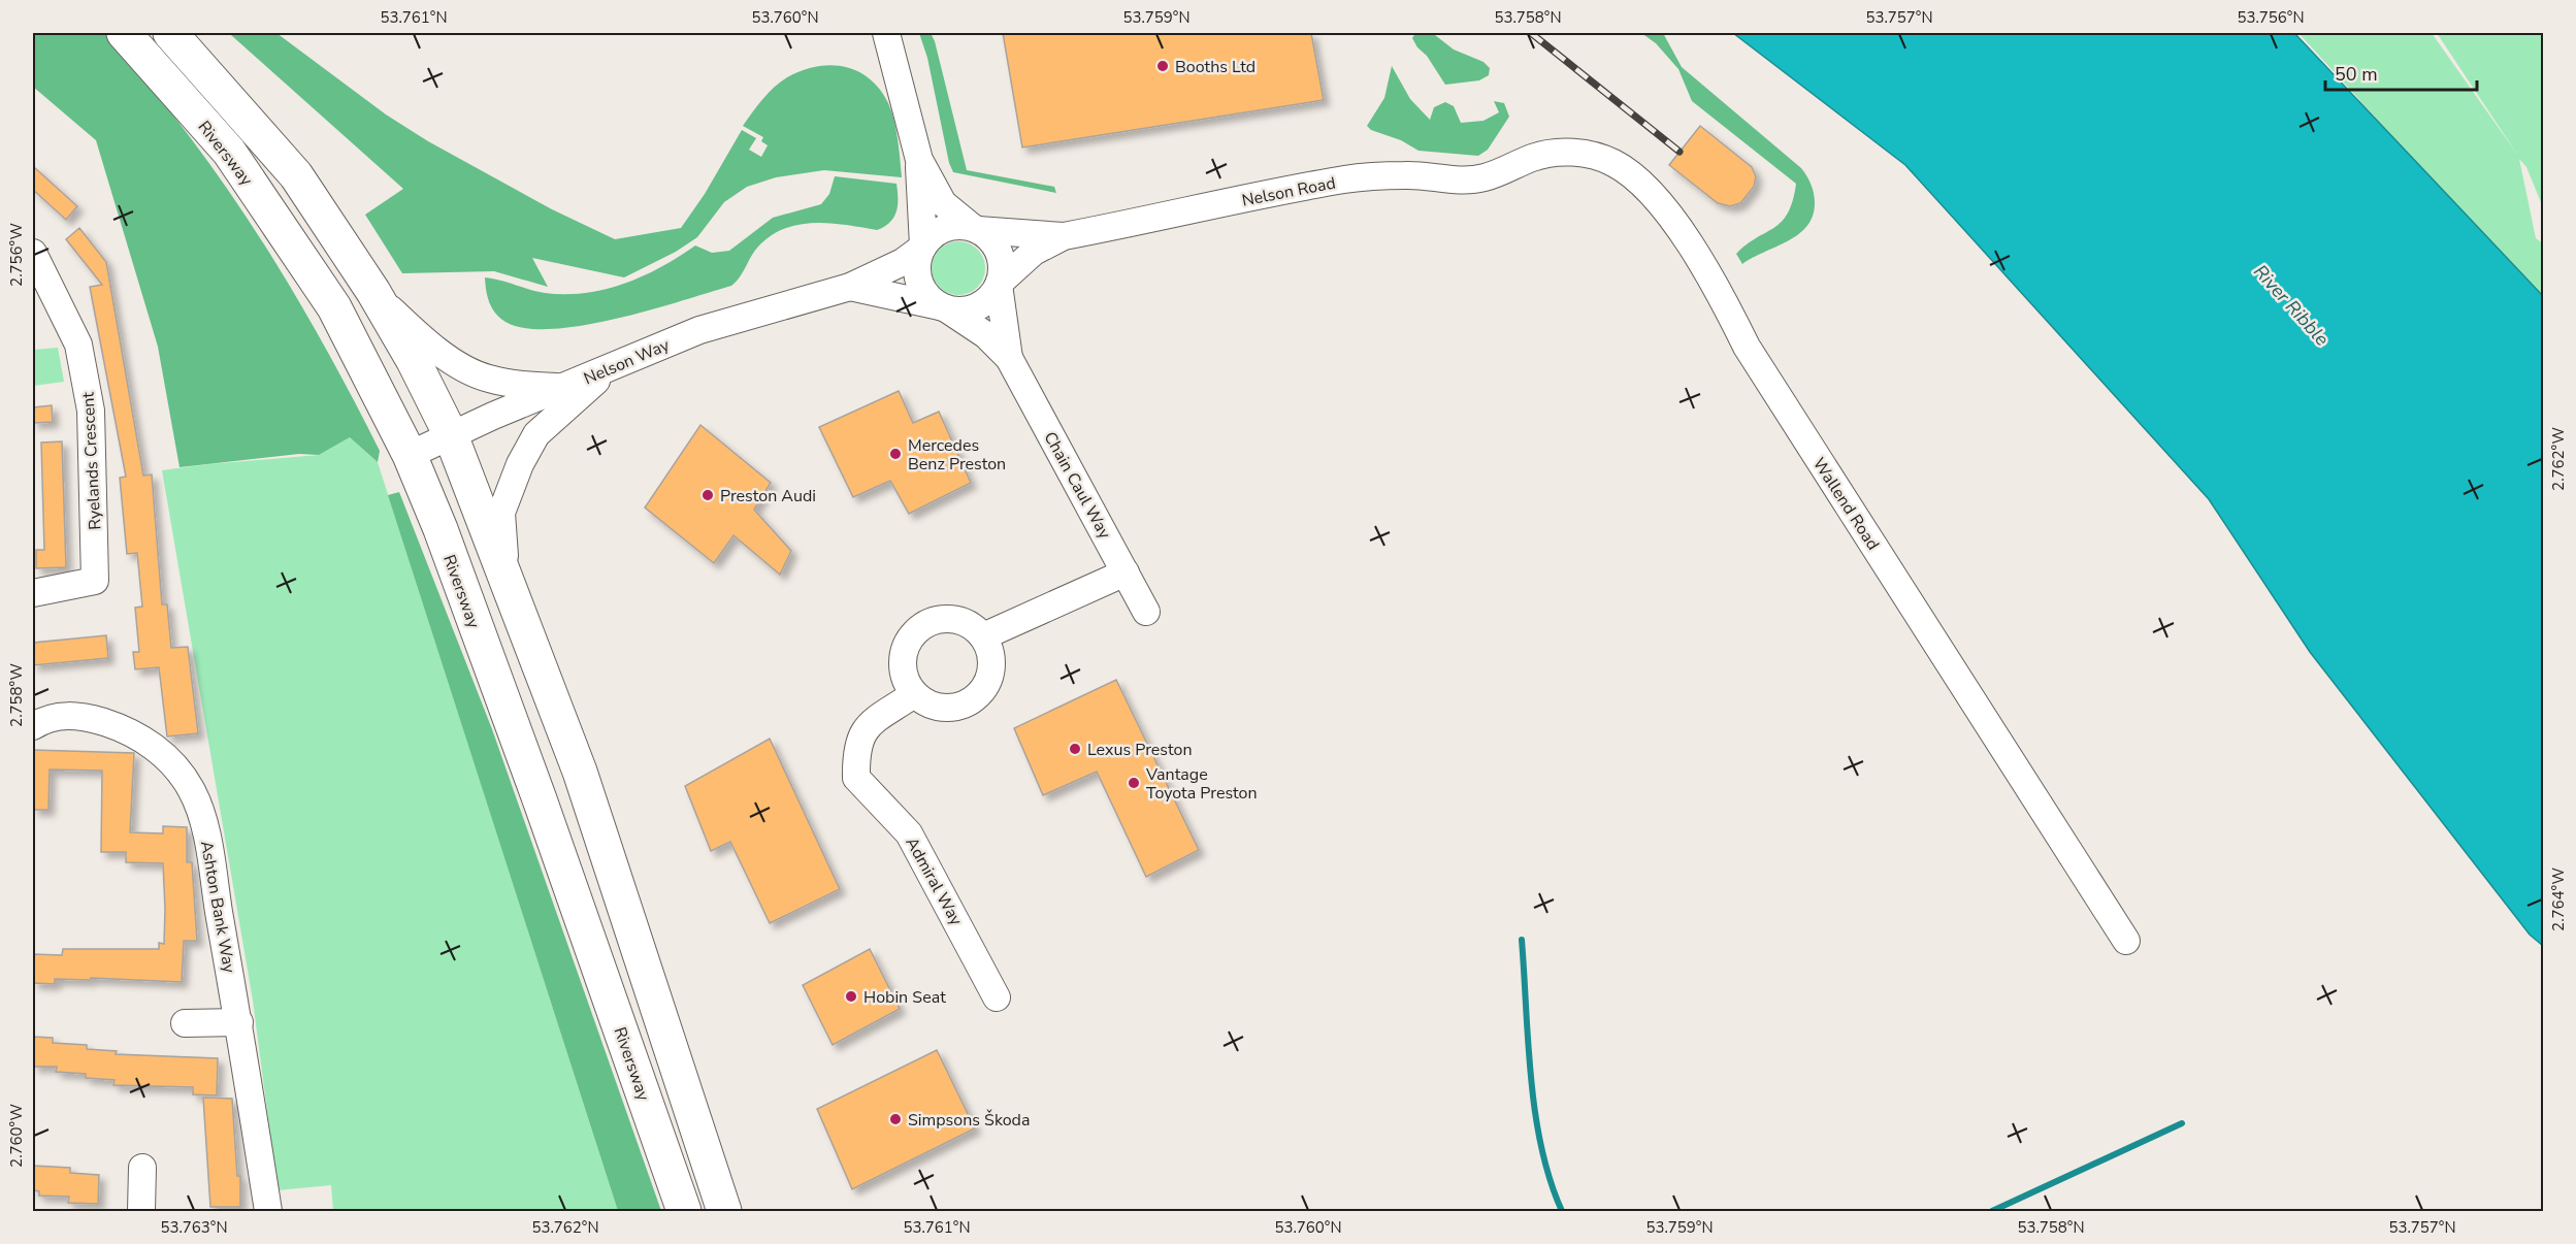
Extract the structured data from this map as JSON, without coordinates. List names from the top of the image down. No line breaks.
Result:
{"streets":{"highway":["Riversway"],"street":["Nelson Road","Nelson Way","Ryelands Crescent","Chain Caul Way","Wallend Road","Admiral Way","Ashton Bank Way"]},"crossings":[["Riversway","Nelson Way"],["Nelson Road","Nelson Way"],["Nelson Road","Chain Caul Way"],["Nelson Road","Wallend Road"],["Nelson Way","Chain Caul Way"]],"water":["River Ribble"],"places":["Booths Ltd","Mercedes Benz Preston","Preston Audi","Lexus Preston","Vantage Toyota Preston","Hobin Seat","Simpsons Škoda"],"scale_bar":"50 m","coordinates":["53.761°N","53.760°N","53.759°N","53.758°N","53.757°N","53.756°N","2.756°W","2.762°W","2.758°W","2.764°W","2.760°W","53.763°N","53.762°N"]}
